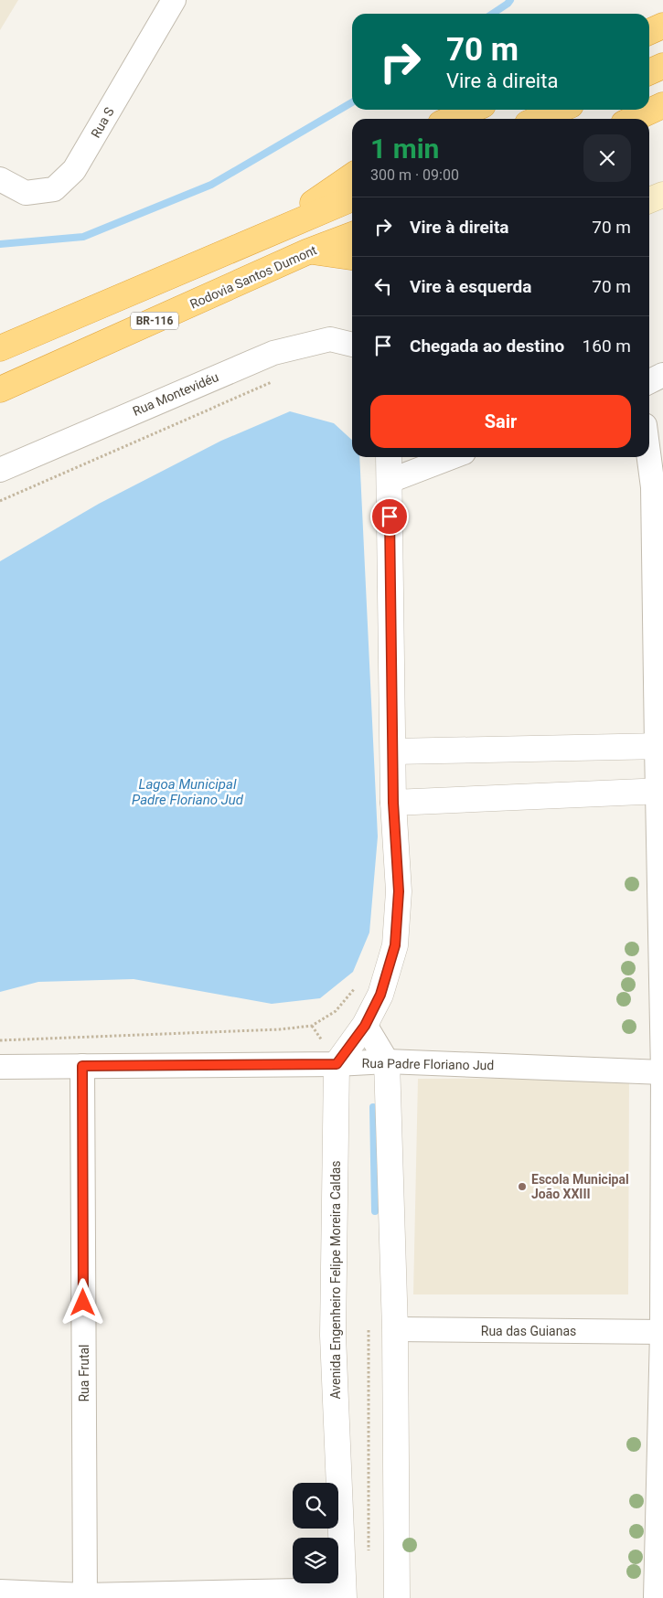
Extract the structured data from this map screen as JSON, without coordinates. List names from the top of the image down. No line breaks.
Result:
{"streets":{"highway":["Rodovia Santos Dumont","BR-116"],"street":["Rua S","Rua Montevidéu","Rua Padre Floriano Jud","Avenida Engenheiro Felipe Moreira Caldas","Rua das Guianas","Rua Frutal"]},"crossings":[["Rua Padre Floriano Jud","Avenida Engenheiro Felipe Moreira Caldas"],["Rua Padre Floriano Jud","Rua Frutal"]],"water":["Lagoa Municipal Padre Floriano Jud"],"places":["Escola Municipal João XXIII"],"page":{"turn":["70 m","Vire à direita"],"heading":["1 min","300 m · 09:00"],"list":[{"name":"Vire à direita","value":"70 m"},{"name":"Vire à esquerda","value":"70 m"},{"name":"Chegada ao destino","value":"160 m"}],"buttons":"Sair"}}
